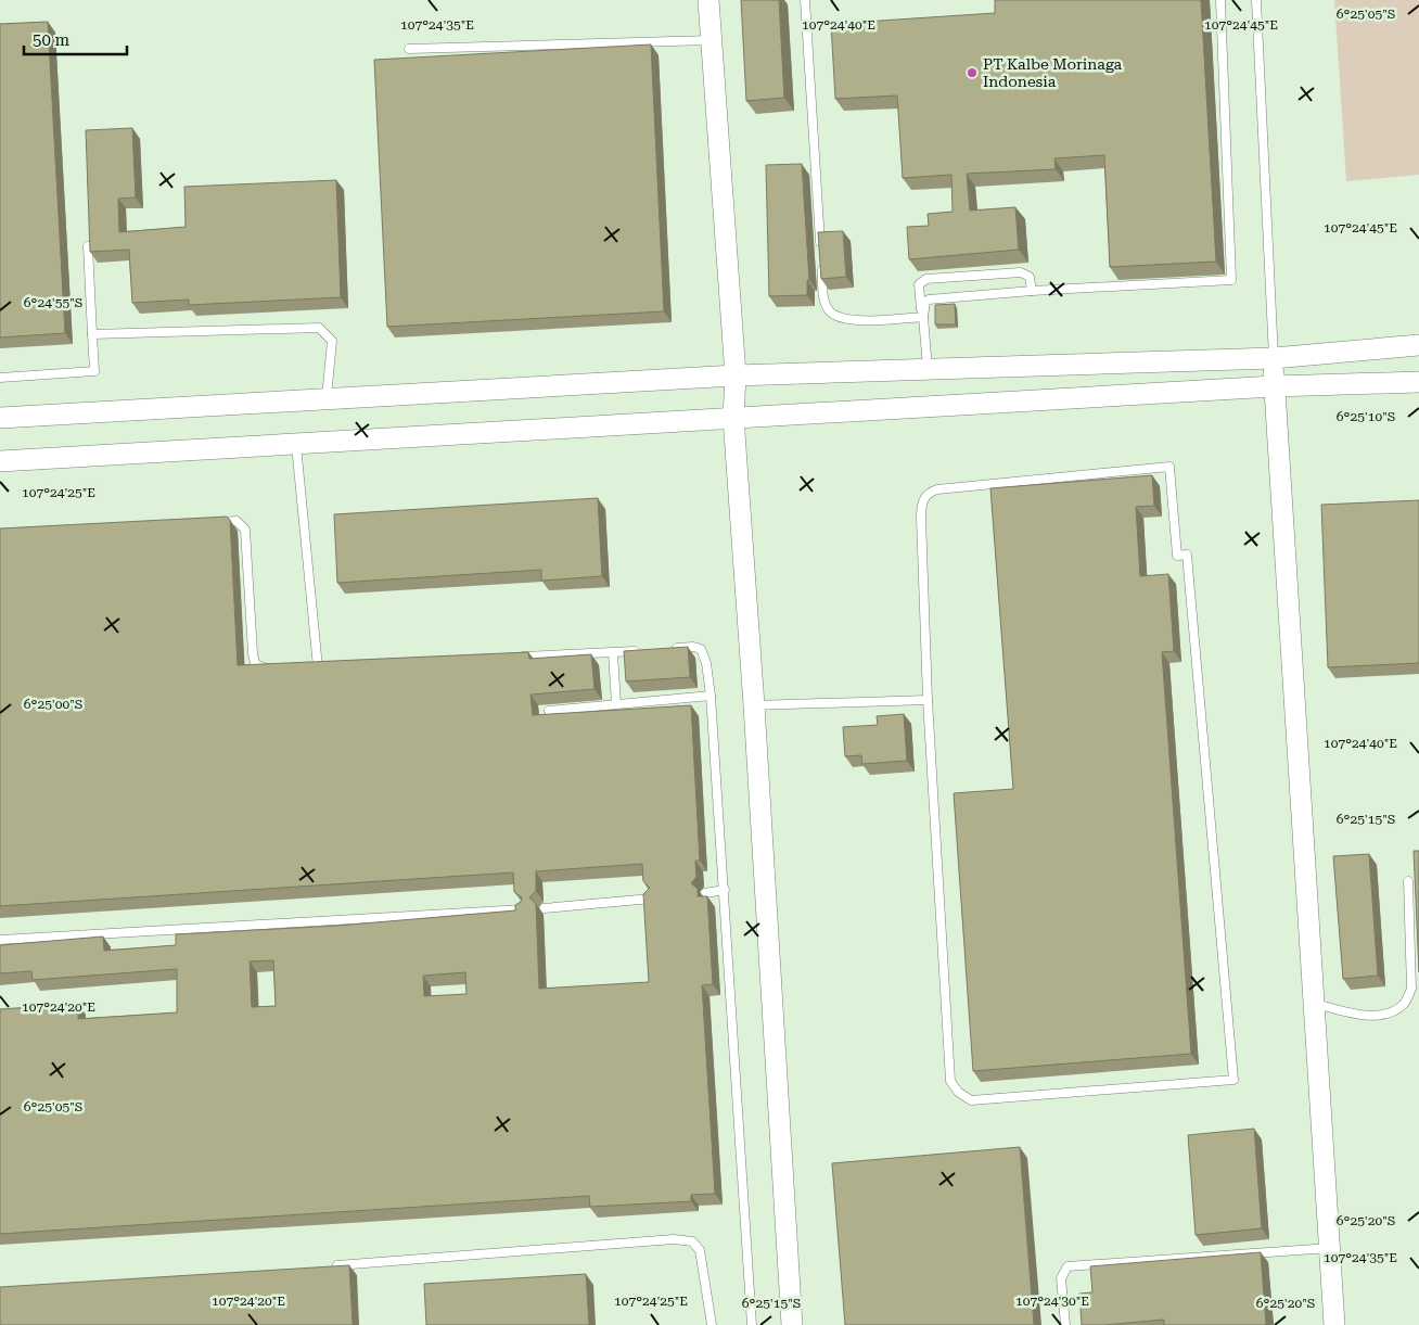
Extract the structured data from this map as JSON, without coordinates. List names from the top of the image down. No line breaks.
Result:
{"places":["PT Kalbe Morinaga Indonesia"],"scale_bar":"50 m","coordinates":["6°25'05\"S","107°24'35\"E","107°24'40\"E","107°24'45\"E","6°24'55\"S","6°25'10\"S","107°24'25\"E","6°25'00\"S","6°25'15\"S","107°24'20\"E","6°25'20\"S","107°24'30\"E"]}
